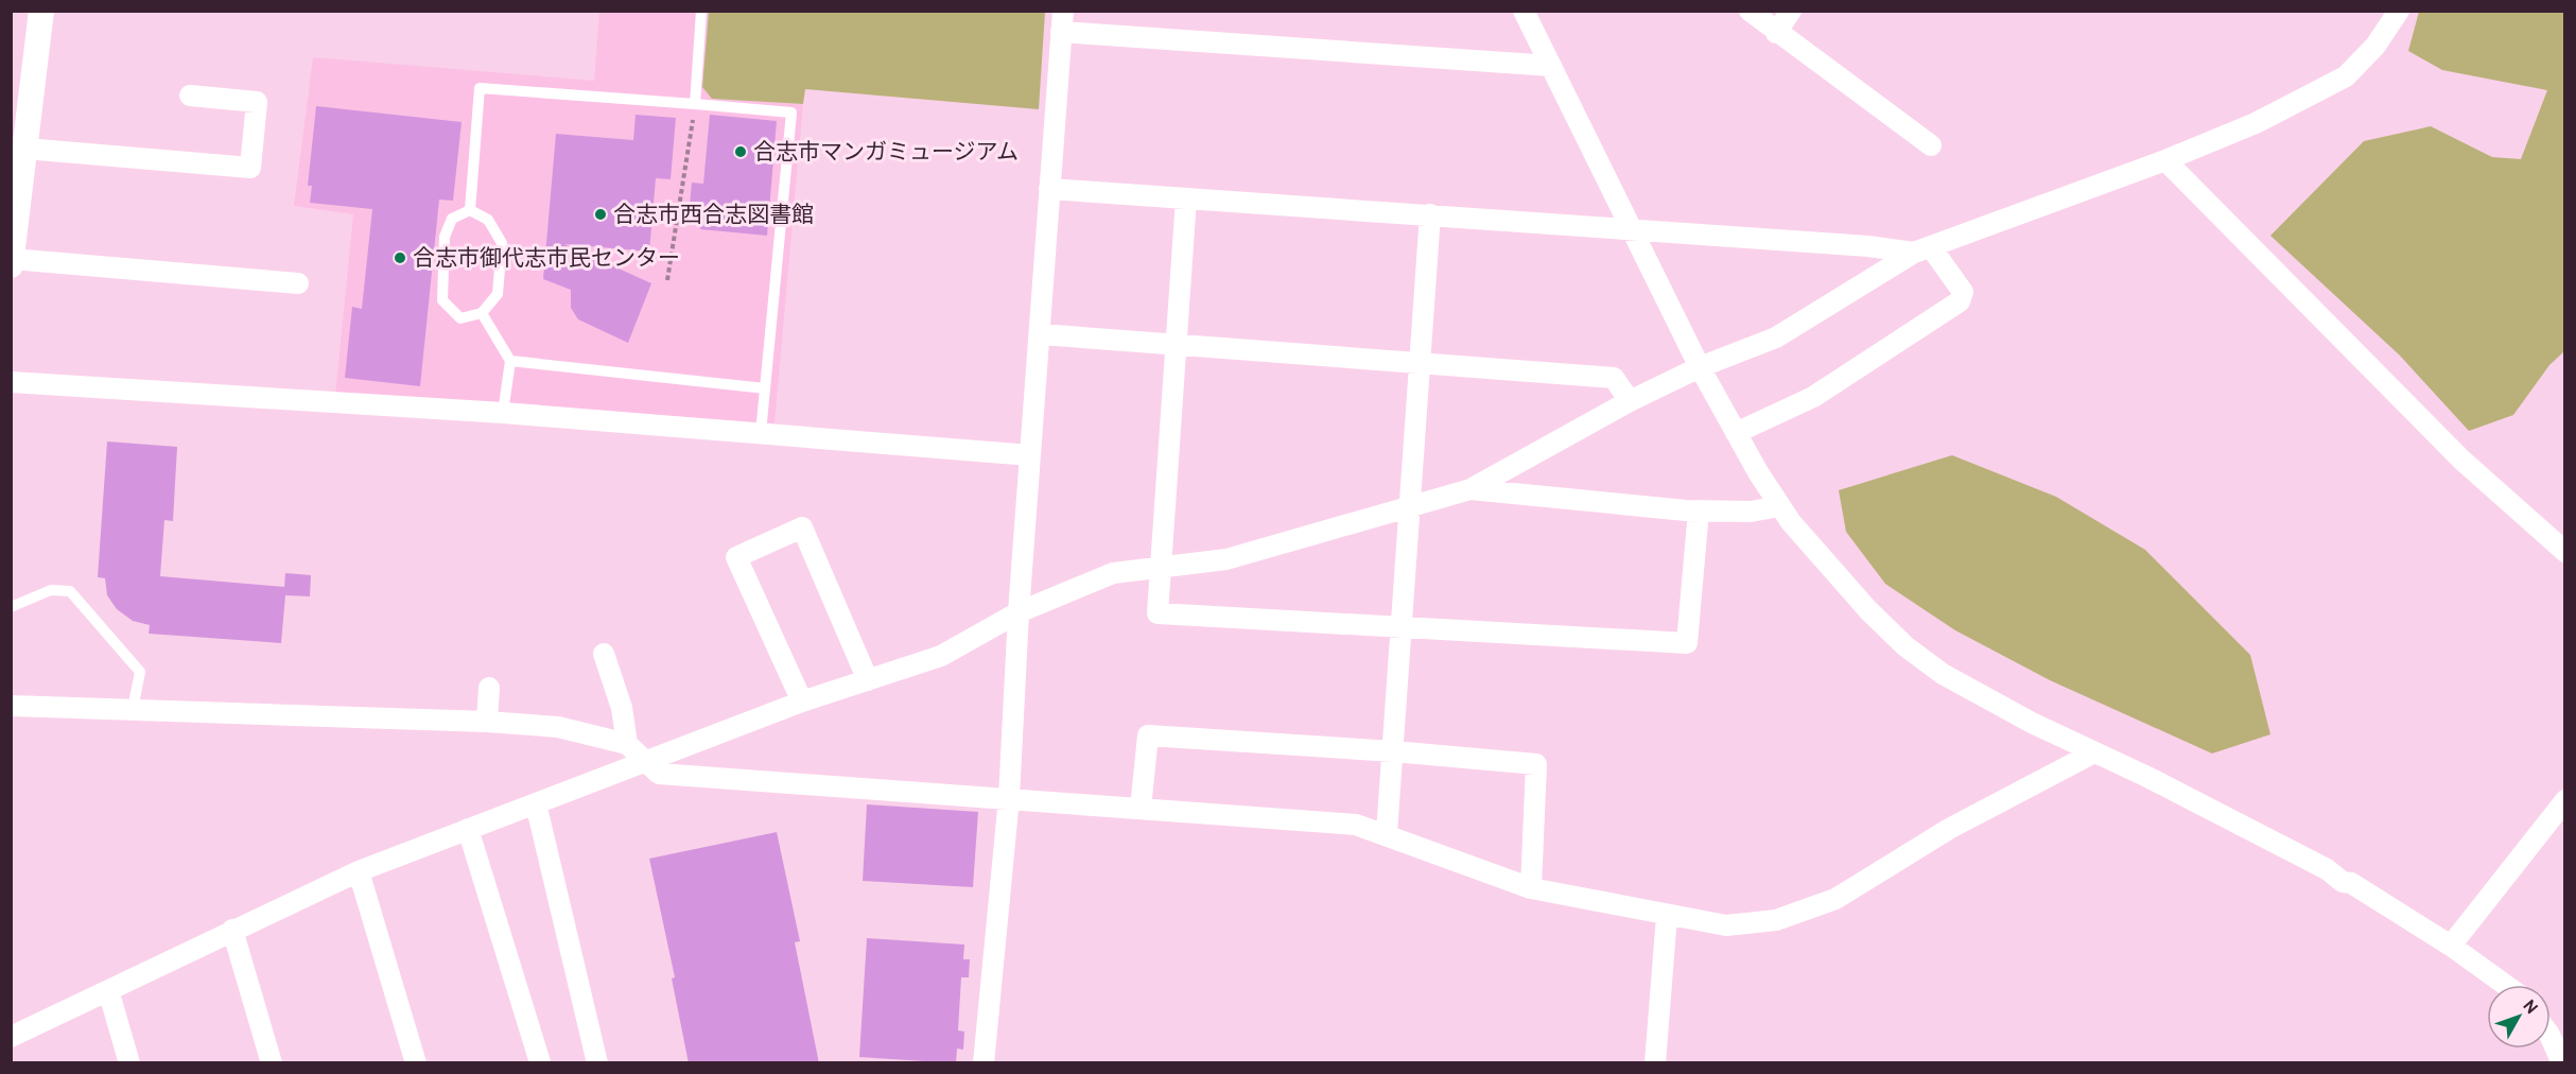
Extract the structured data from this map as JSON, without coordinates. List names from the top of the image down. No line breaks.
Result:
{"places":["合志市マンガミュージアム","合志市西合志図書館","合志市御代志市民センター"],"north":"top right"}
